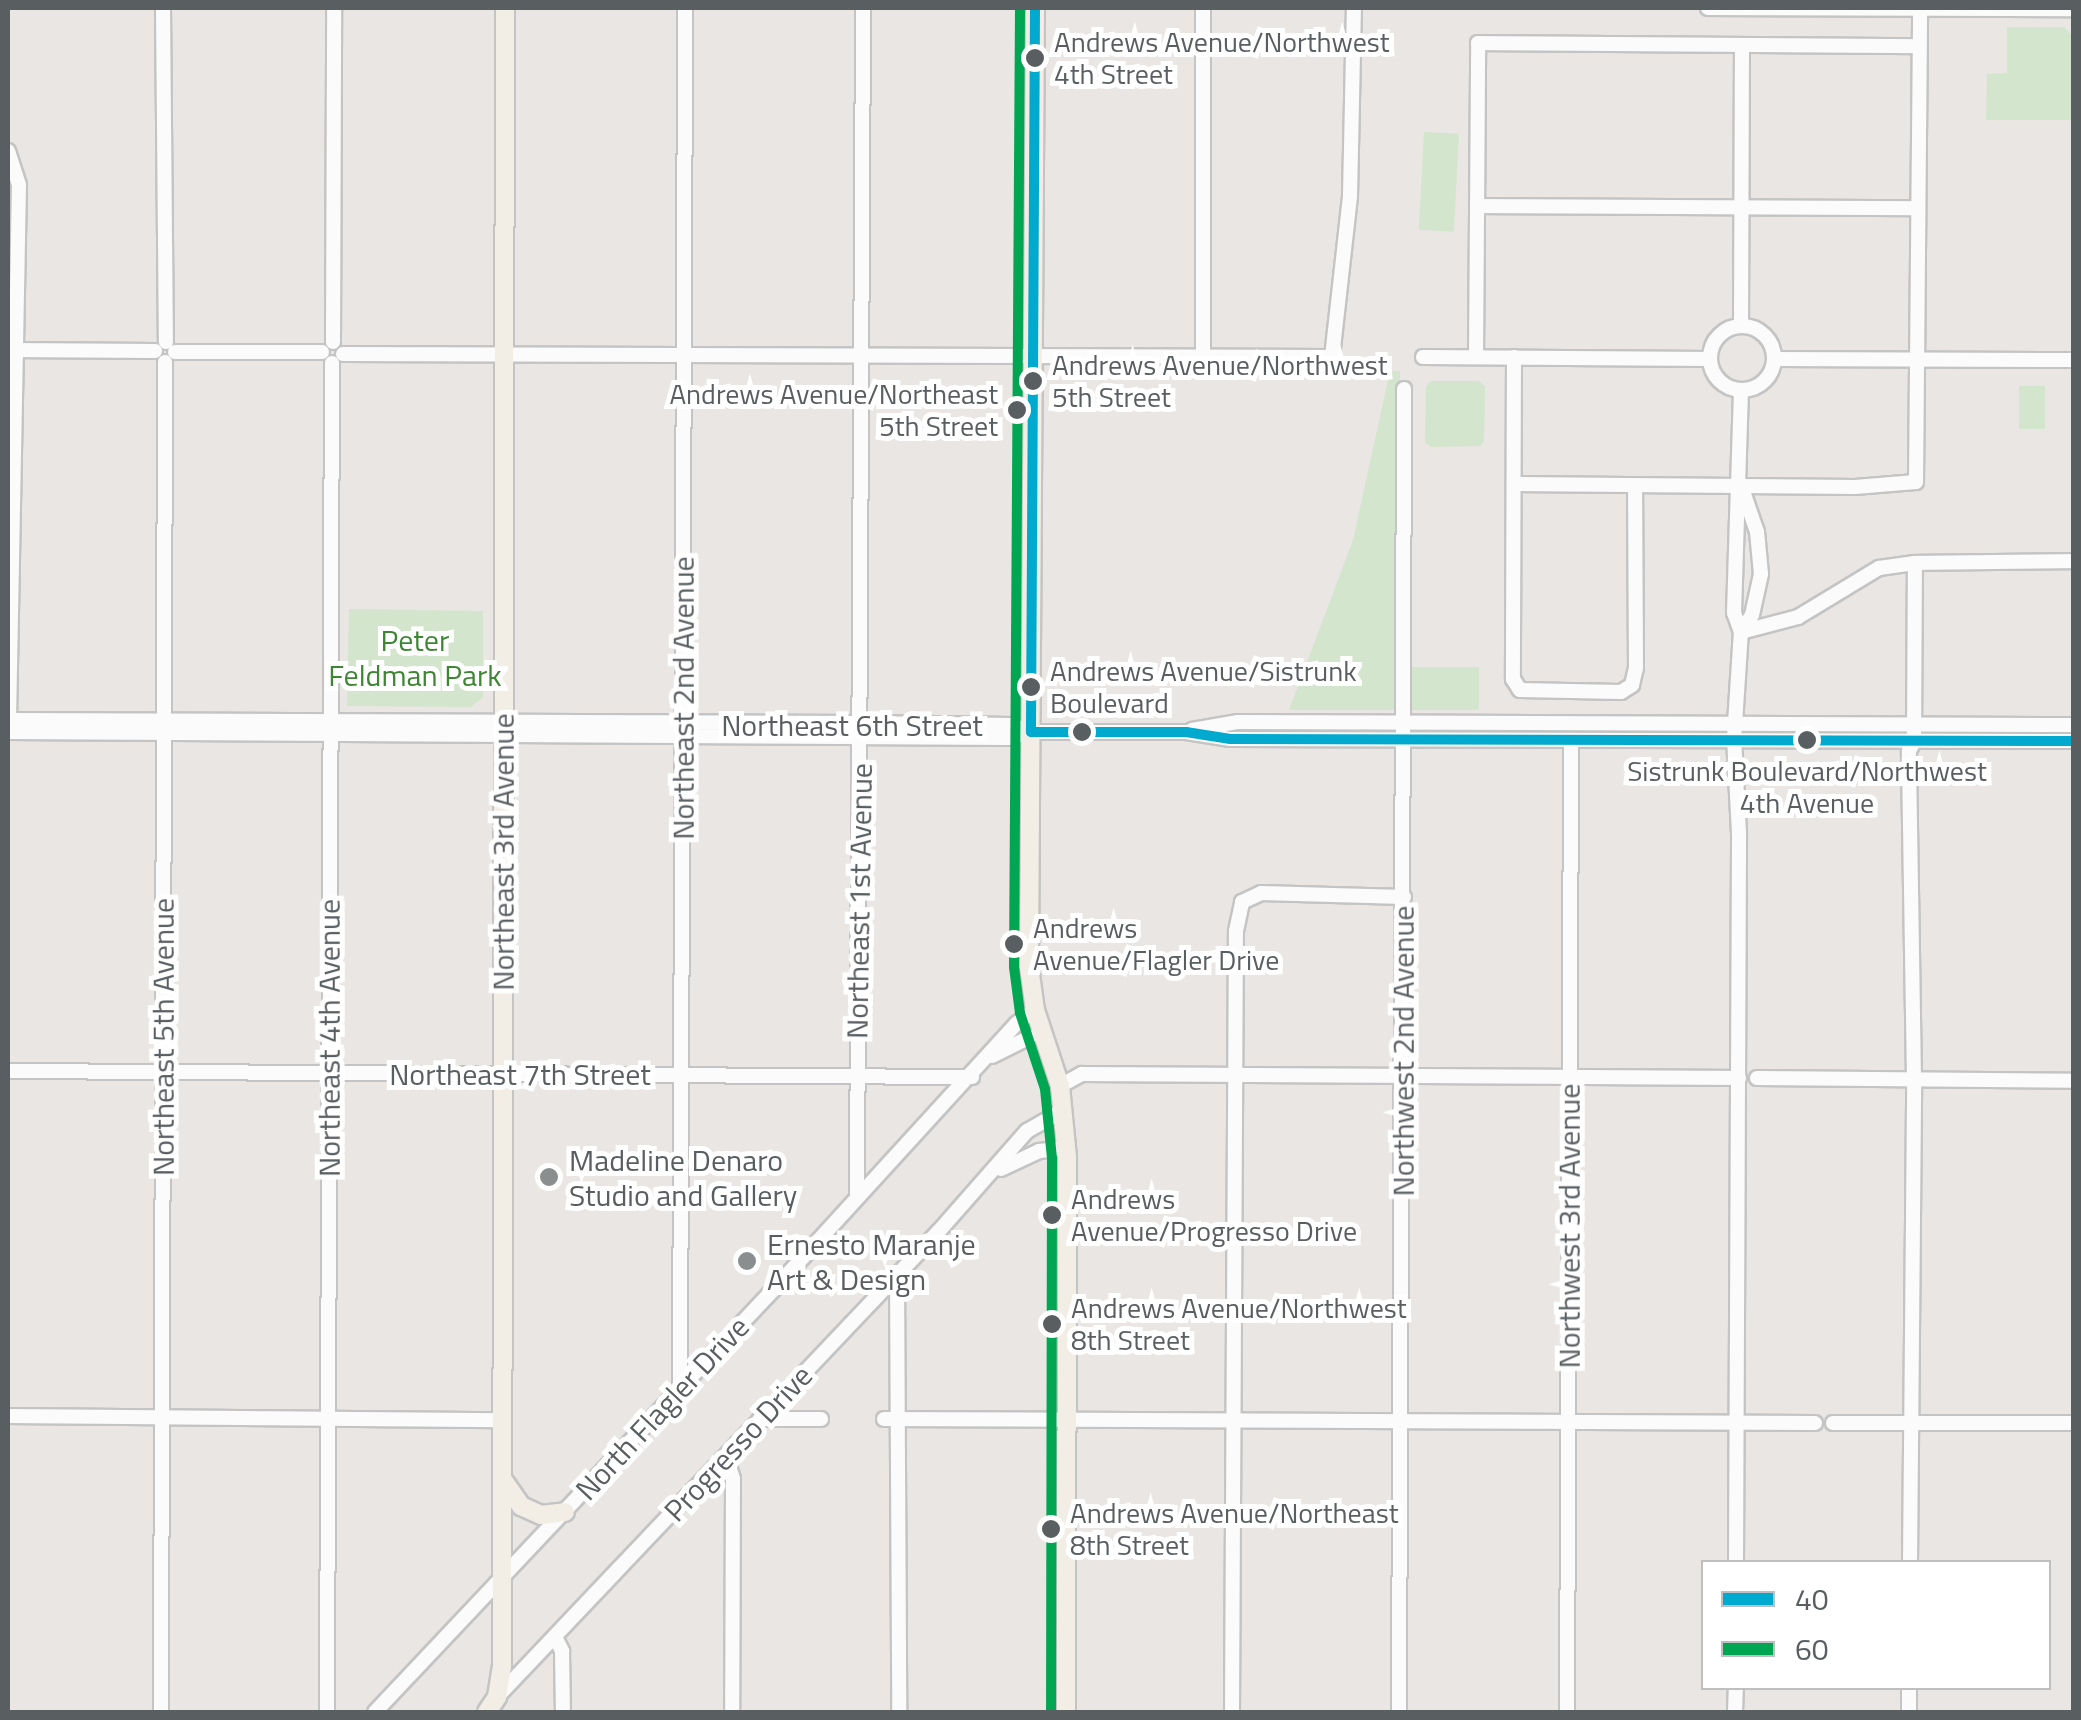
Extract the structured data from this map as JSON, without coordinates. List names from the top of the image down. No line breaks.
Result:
{"streets":{"main road":["Northeast 3rd Avenue"],"street":["Northeast 2nd Avenue","Northeast 6th Street","Northeast 1st Avenue","Northeast 5th Avenue","Northeast 4th Avenue","Northwest 2nd Avenue","Northeast 7th Street","Northwest 3rd Avenue","North Flagler Drive","Progresso Drive"]},"crossings":[["Northeast 2nd Avenue","Northeast 6th Street"],["Northeast 2nd Avenue","Northeast 7th Street"],["Northeast 2nd Avenue","North Flagler Drive"],["Northeast 6th Street","Northeast 3rd Avenue"],["Northeast 6th Street","Northeast 1st Avenue"],["Northeast 6th Street","Northeast 5th Avenue"],["Northeast 6th Street","Northeast 4th Avenue"],["Northeast 3rd Avenue","Northeast 7th Street"],["Northeast 3rd Avenue","North Flagler Drive"],["Northeast 3rd Avenue","Progresso Drive"],["Northeast 1st Avenue","Northeast 7th Street"],["Northeast 1st Avenue","North Flagler Drive"],["Northeast 5th Avenue","Northeast 7th Street"],["Northeast 4th Avenue","Northeast 7th Street"],["Northeast 7th Street","North Flagler Drive"]],"parks":["Peter Feldman Park"],"places":["Andrews Avenue/Northwest 4th Street","Andrews Avenue/Northwest 5th Street","Andrews Avenue/Northeast 5th Street","Andrews Avenue/Sistrunk Boulevard","Sistrunk Boulevard/Northwest 4th Avenue","Andrews Avenue/Flagler Drive","Madeline Denaro Studio and Gallery","Andrews Avenue/Progresso Drive","Ernesto Maranje Art & Design","Andrews Avenue/Northwest 8th Street","Andrews Avenue/Northeast 8th Street"],"lines":["transit line 40","transit line 60"],"legend":["40","60"]}
